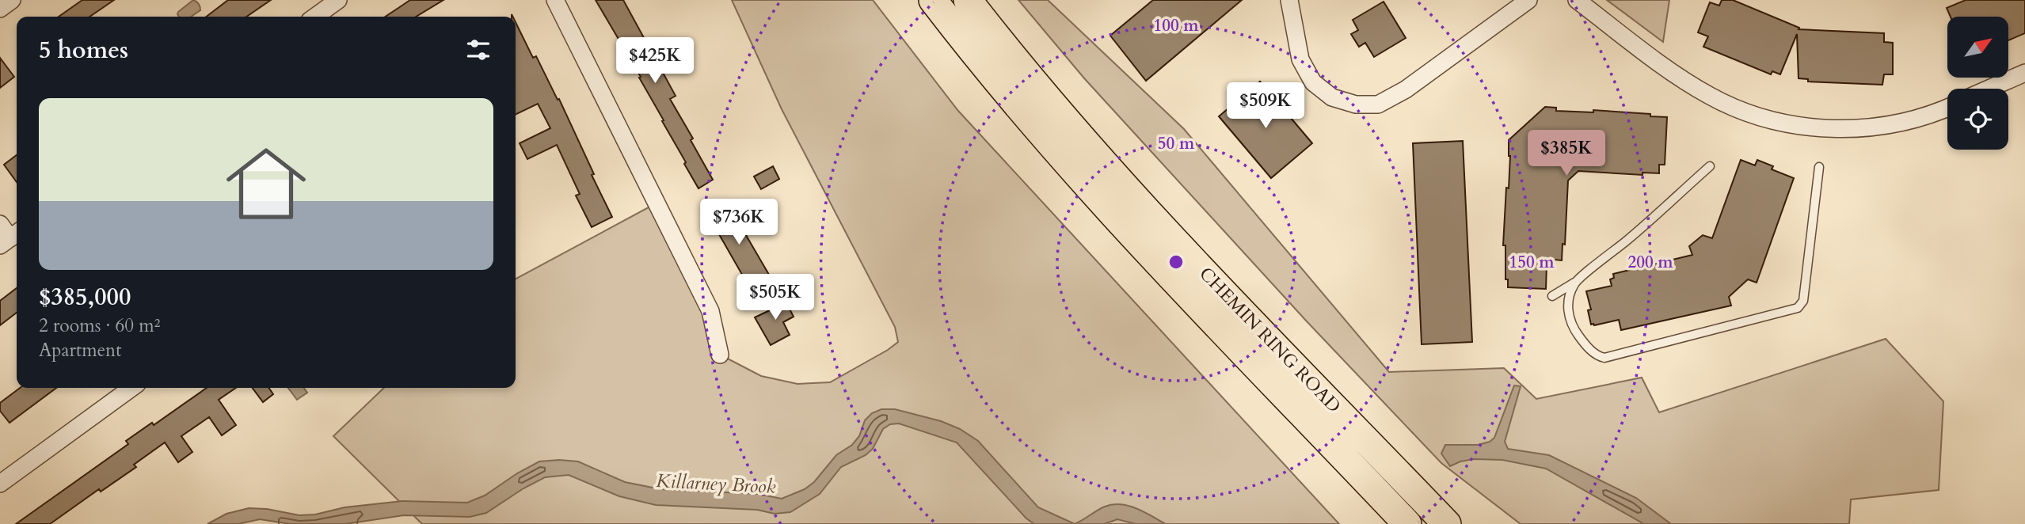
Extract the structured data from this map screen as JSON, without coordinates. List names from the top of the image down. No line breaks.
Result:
{"streets":{"highway":["CHEMIN RING ROAD"]},"water":["Killarney Brook"],"north":"top right","page":{"heading":"5 homes","price":["$425K","$509K","$385K","$736K","$505K"],"list":[{"name":"$385,000","note":"2 rooms · 60 m² · Apartment"}]},"rings":["100 m","50 m","150 m","200 m"]}
